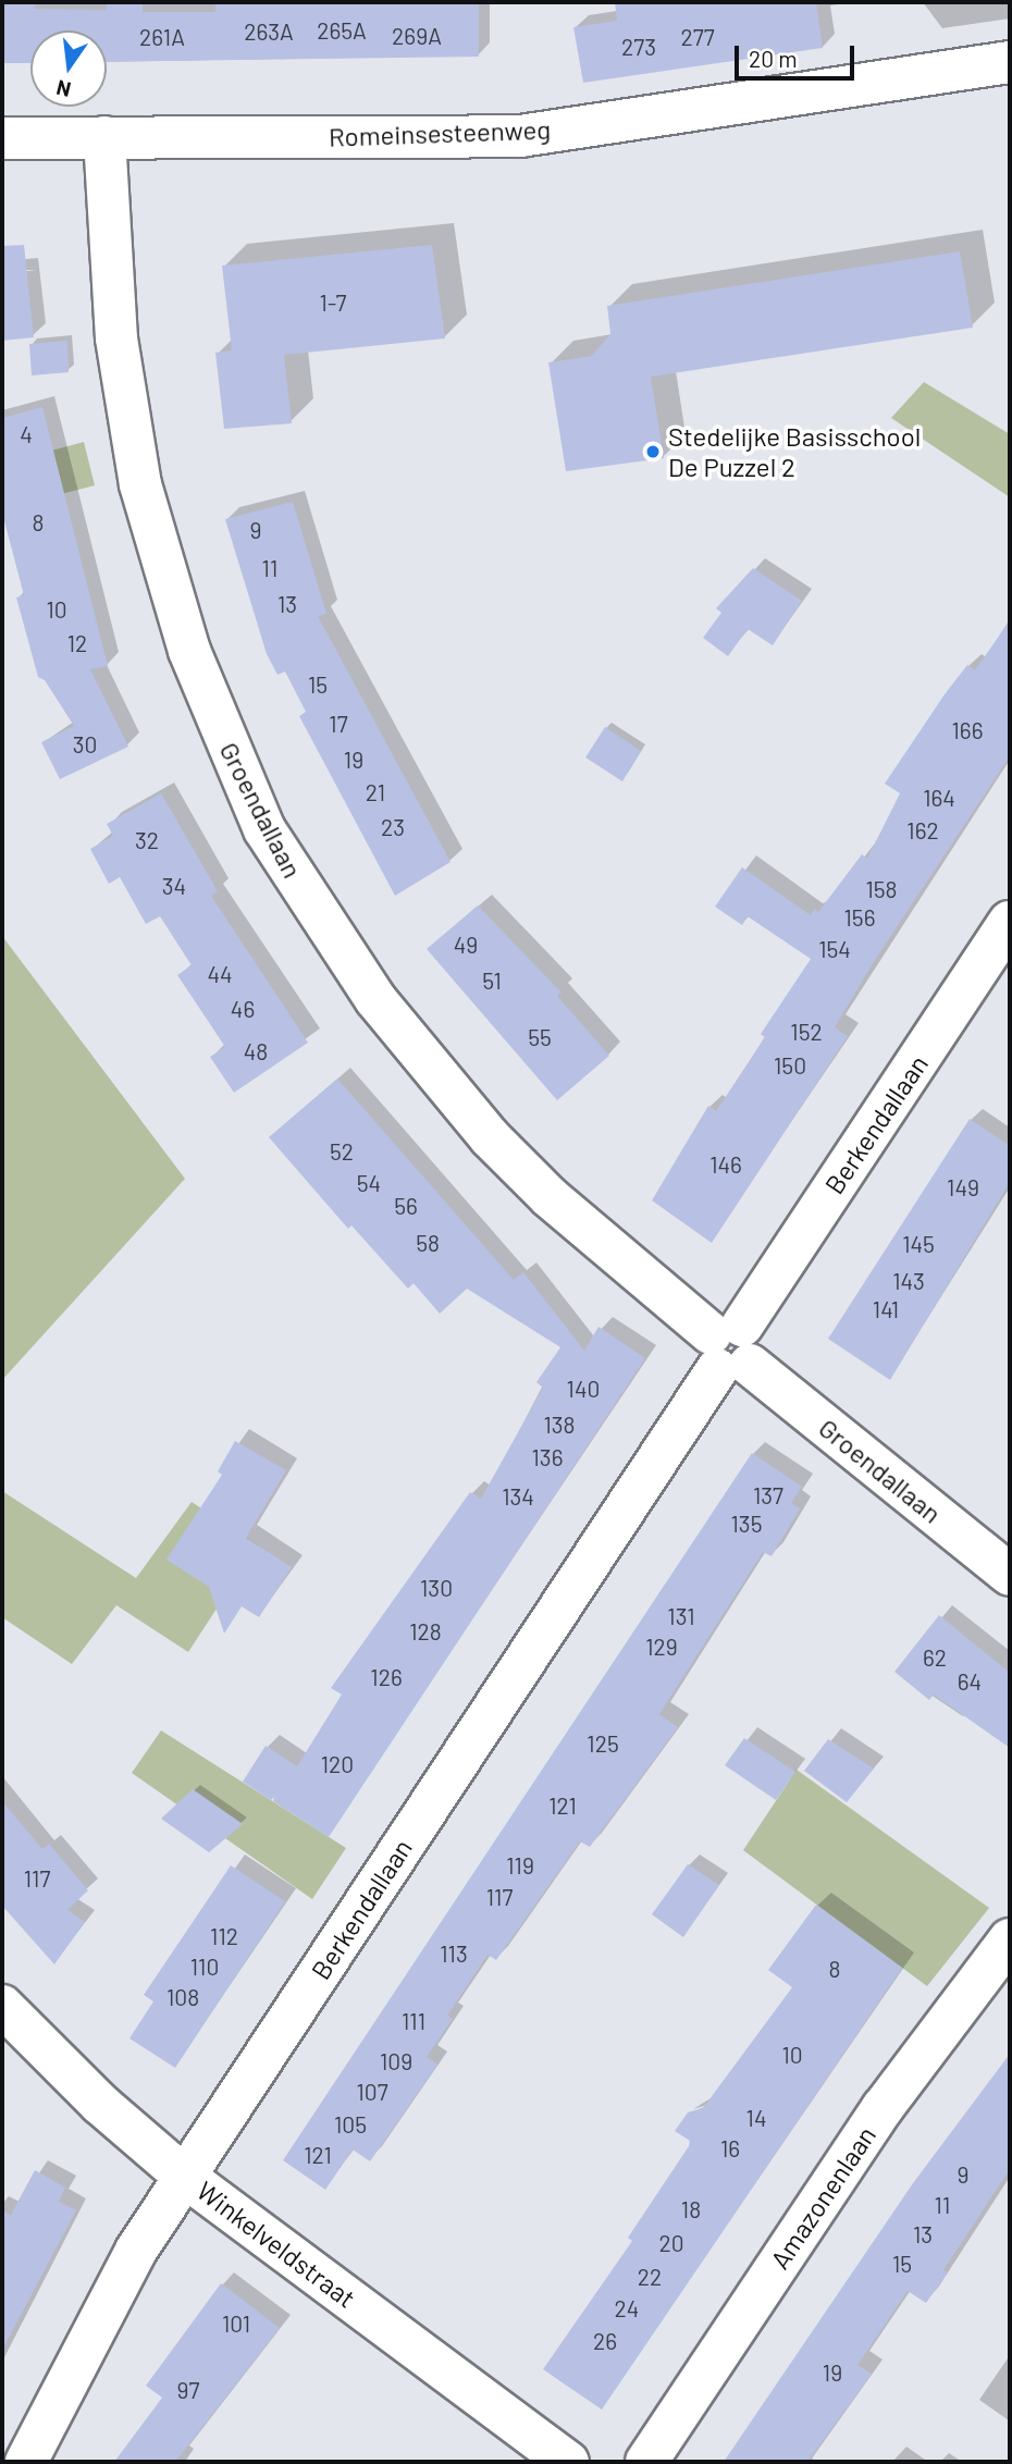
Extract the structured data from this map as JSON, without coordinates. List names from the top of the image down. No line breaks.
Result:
{"streets":{"street":["Romeinsesteenweg","Groendallaan","Berkendallaan","Amazonenlaan","Winkelveldstraat"]},"crossings":[["Romeinsesteenweg","Groendallaan"],["Groendallaan","Berkendallaan"],["Berkendallaan","Winkelveldstraat"]],"places":["Stedelijke Basisschool De Puzzel 2"],"house_numbers":["265A","263A","269A","261A","277","273","1-7","4","8","9","11","13","10","12","15","17","166","30","19","21","164","23","162","32","34","158","156","49","154","44","51","46","152","55","48","150","52","146","54","149","56","58","145","143","141","140","138","136","137","134","135","130","131","128","129","62","126","64","125","120","121","119","117","117","112","113","110","8","108","111","10","109","107","14","105","16","121","9","11","18","13","20","15","22","24","101","26","19","97"],"scale_bar":"20 m","north":"bottom"}
